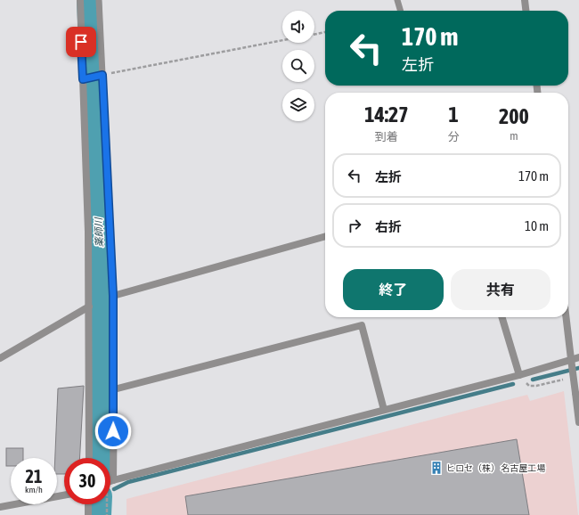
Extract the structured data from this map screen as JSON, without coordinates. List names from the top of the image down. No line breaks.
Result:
{"water":["薬師川"],"places":{"building":["ヒロセ（株） 名古屋工場"]},"page":{"turn":["170 m","左折"],"eta":["14:27","到着","1","分","200","m"],"list":[{"name":"左折","value":"170 m"},{"name":"右折","value":"10 m"}],"buttons":["終了","共有"],"speed":"21 km/h","limit":"30"}}
